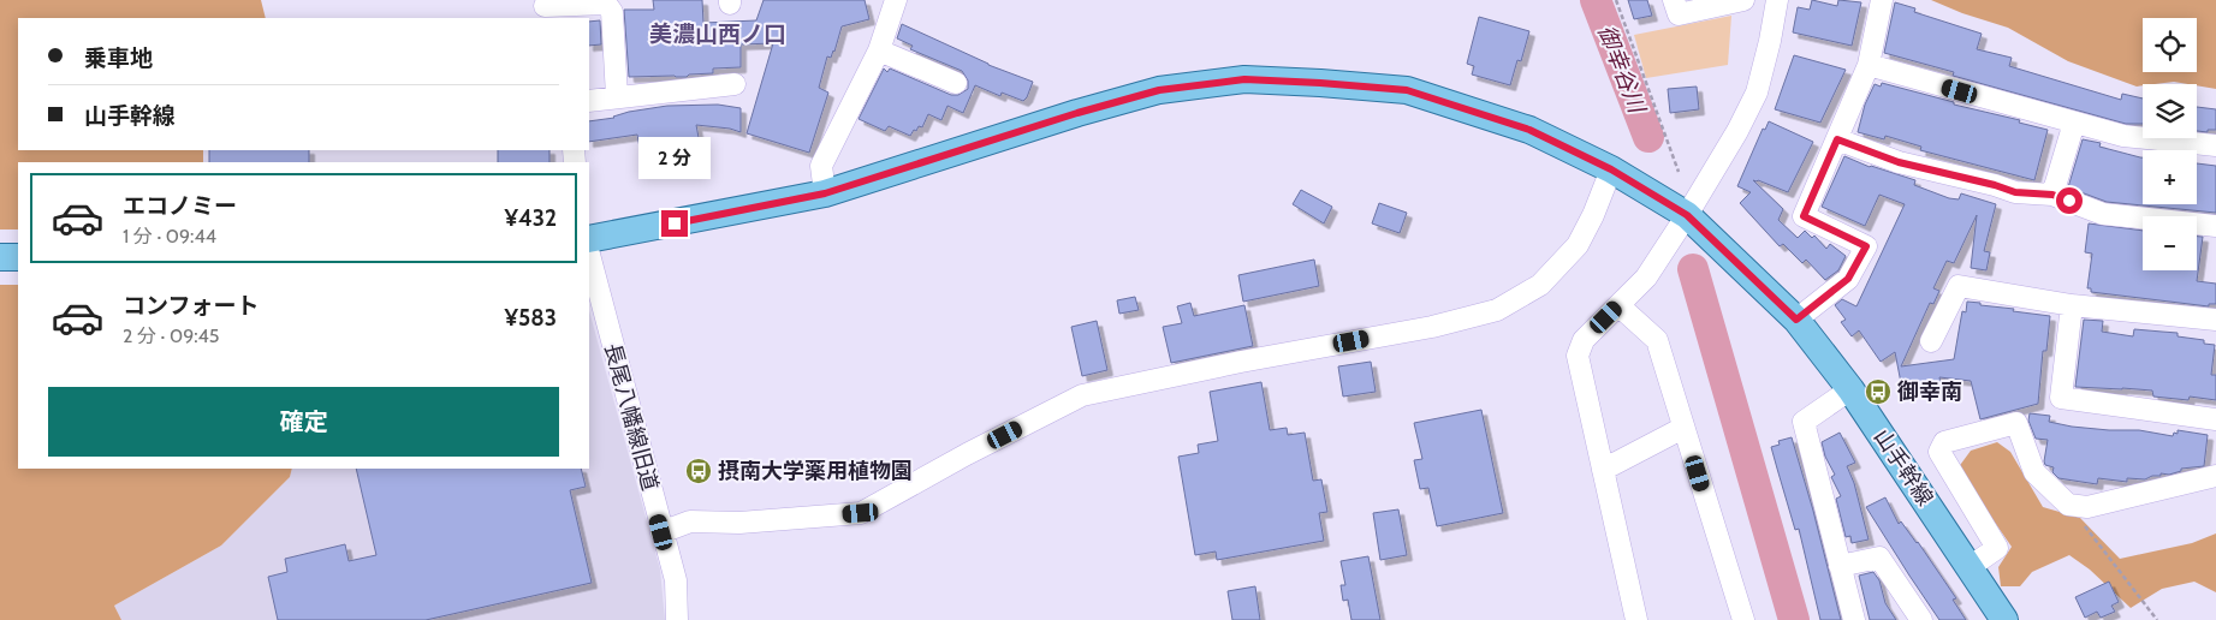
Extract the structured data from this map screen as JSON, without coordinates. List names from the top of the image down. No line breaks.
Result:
{"streets":{"main road":["山手幹線"],"street":["長尾八幡線旧道"]},"districts":["美濃山西ノ口"],"water":["御幸谷川"],"places":{"bus stop":["御幸南","摂南大学薬用植物園"]},"page":{"map_buttons":["+","−"],"banner":["乗車地","山手幹線"],"bubble":"2 分","list":[{"name":"エコノミー","note":"1 分 · 09:44","value":"¥432"},{"name":"コンフォート","note":"2 分 · 09:45","value":"¥583"}],"buttons":"確定"}}
